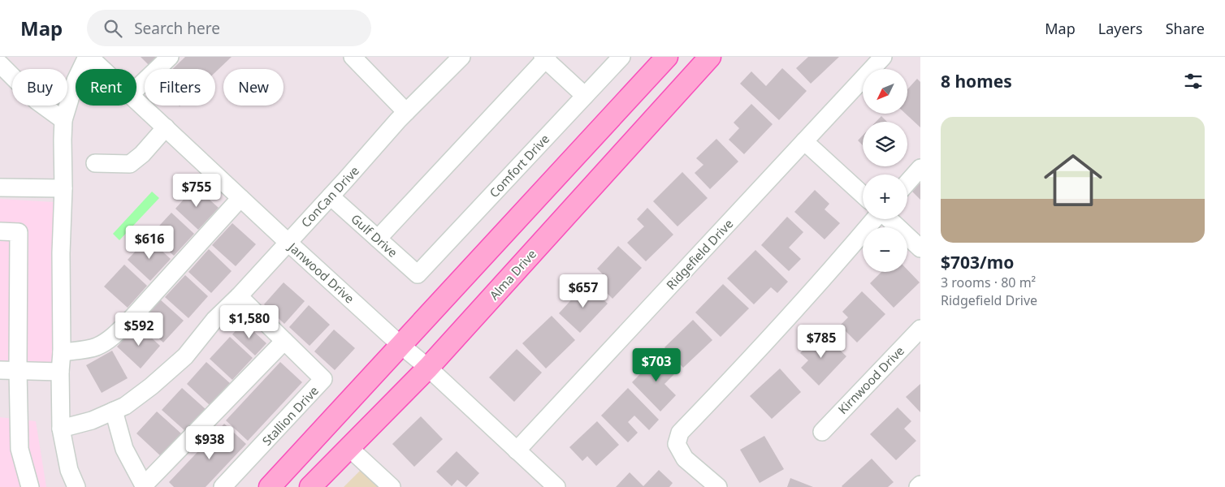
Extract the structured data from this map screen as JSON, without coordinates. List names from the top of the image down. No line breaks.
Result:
{"streets":{"main road":["Alma Drive"],"street":["Comfort Drive","ConCan Drive","Gulf Drive","Ridgefield Drive","Janwood Drive","Kirnwood Drive","Stallion Drive"]},"crossings":[["Comfort Drive","Gulf Drive"],["ConCan Drive","Gulf Drive"],["ConCan Drive","Janwood Drive"],["Ridgefield Drive","Janwood Drive"],["Janwood Drive","Alma Drive"]],"north":"bottom left","page":{"header":"Map","search":"Search here","nav":["Map","Layers","Share"],"heading":"8 homes","map_buttons":["+","−"],"chip":["Buy","Rent","Filters","New"],"list":[{"name":"$703/mo","note":"3 rooms · 80 m² · Ridgefield Drive"}],"price":["$755","$616","$657","$1,580","$592","$785","$703","$938"]}}
